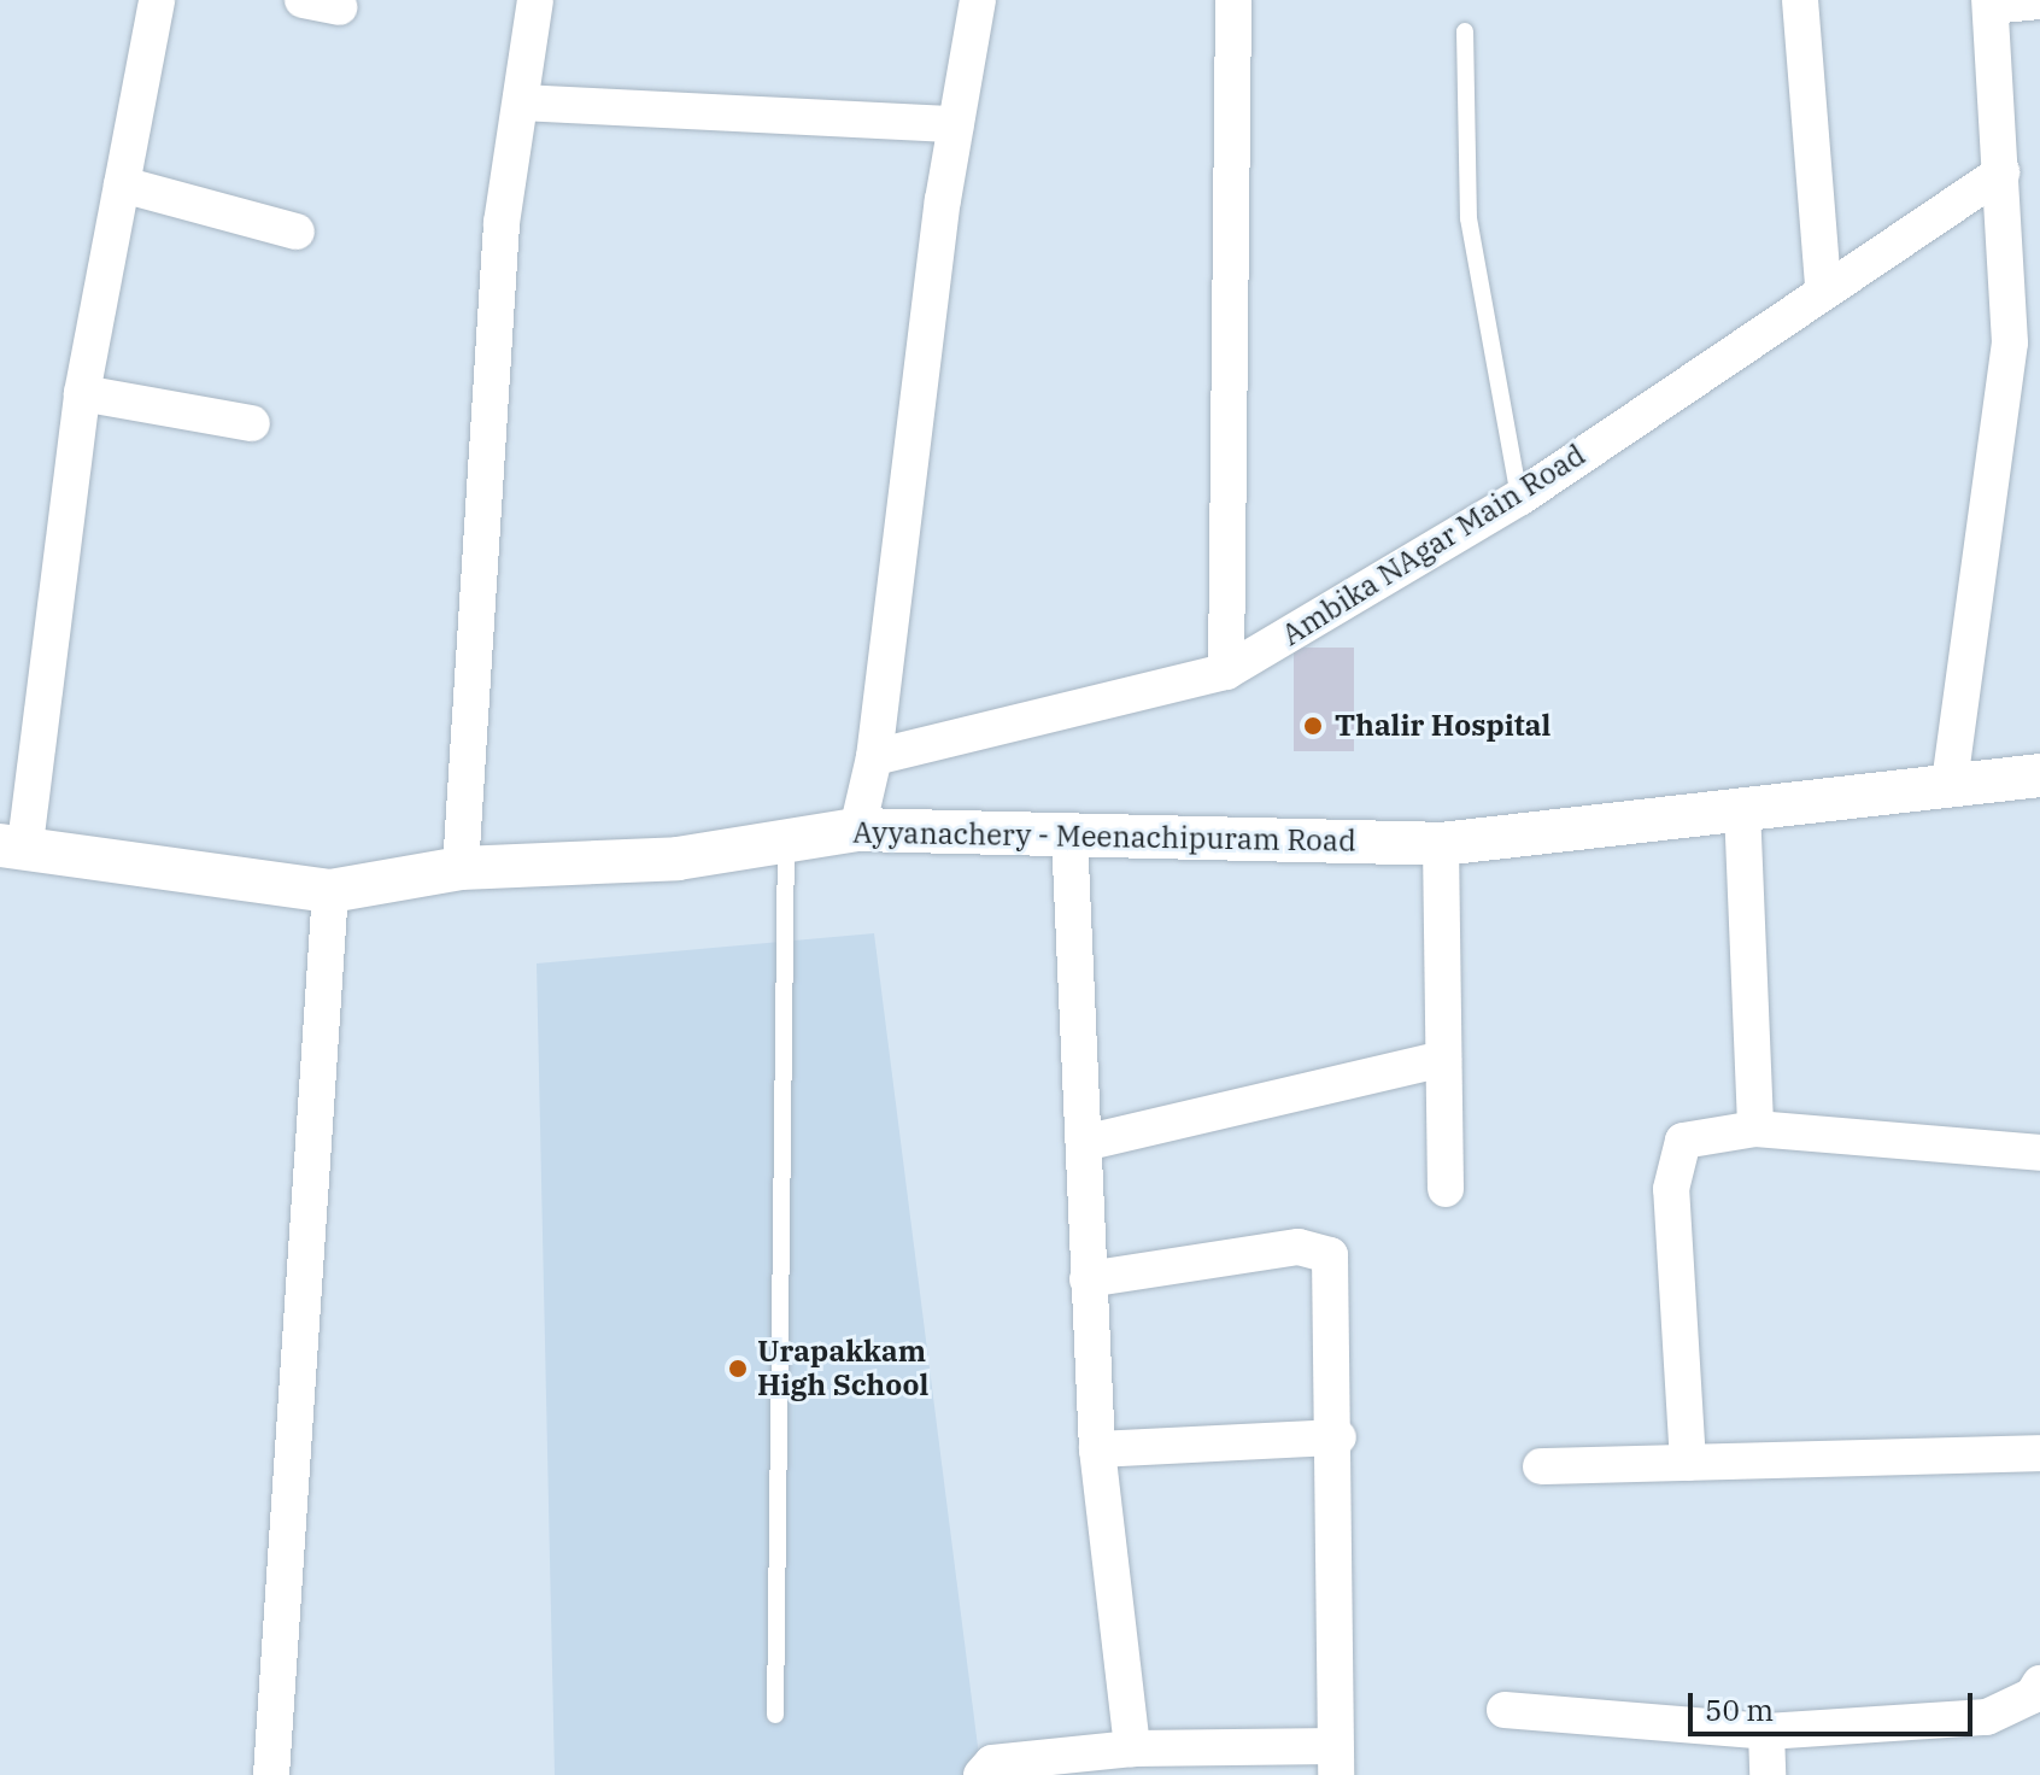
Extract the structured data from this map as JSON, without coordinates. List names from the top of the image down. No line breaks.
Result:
{"streets":{"street":["Ambika NAgar Main Road","Ayyanachery - Meenachipuram Road"]},"places":["Thalir Hospital","Urapakkam High School"],"scale_bar":"50 m"}
